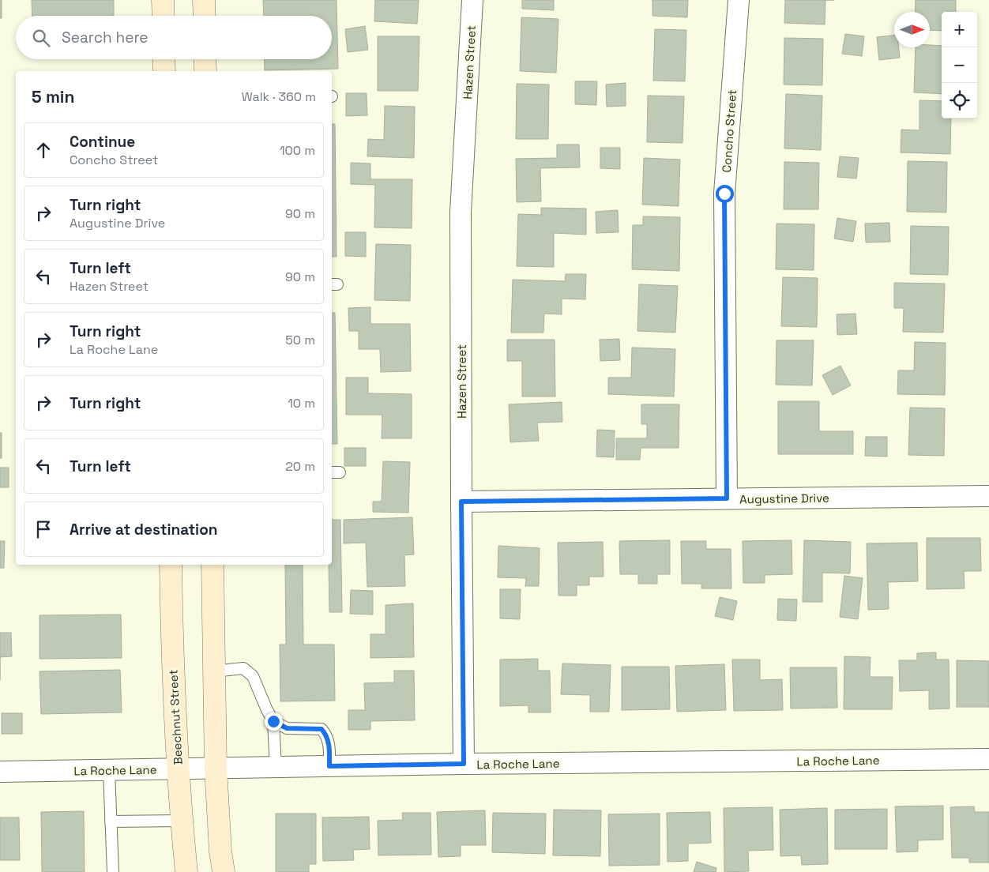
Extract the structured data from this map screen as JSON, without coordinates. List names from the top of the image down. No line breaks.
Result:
{"streets":{"main road":["Beechnut Street"],"street":["Hazen Street","Concho Street","Augustine Drive","La Roche Lane"]},"crossings":[["Hazen Street","Augustine Drive"],["Hazen Street","La Roche Lane"],["Concho Street","Augustine Drive"],["Beechnut Street","La Roche Lane"]],"north":"right","page":{"map_buttons":["+","−"],"search":"Search here","heading":["5 min","Walk · 360 m"],"list":[["Continue","Concho Street","100 m"],["Turn right","Augustine Drive","90 m"],["Turn left","Hazen Street","90 m"],["Turn right","La Roche Lane","50 m"],["Turn right","10 m"],["Turn left","20 m"],"Arrive at destination"]}}
